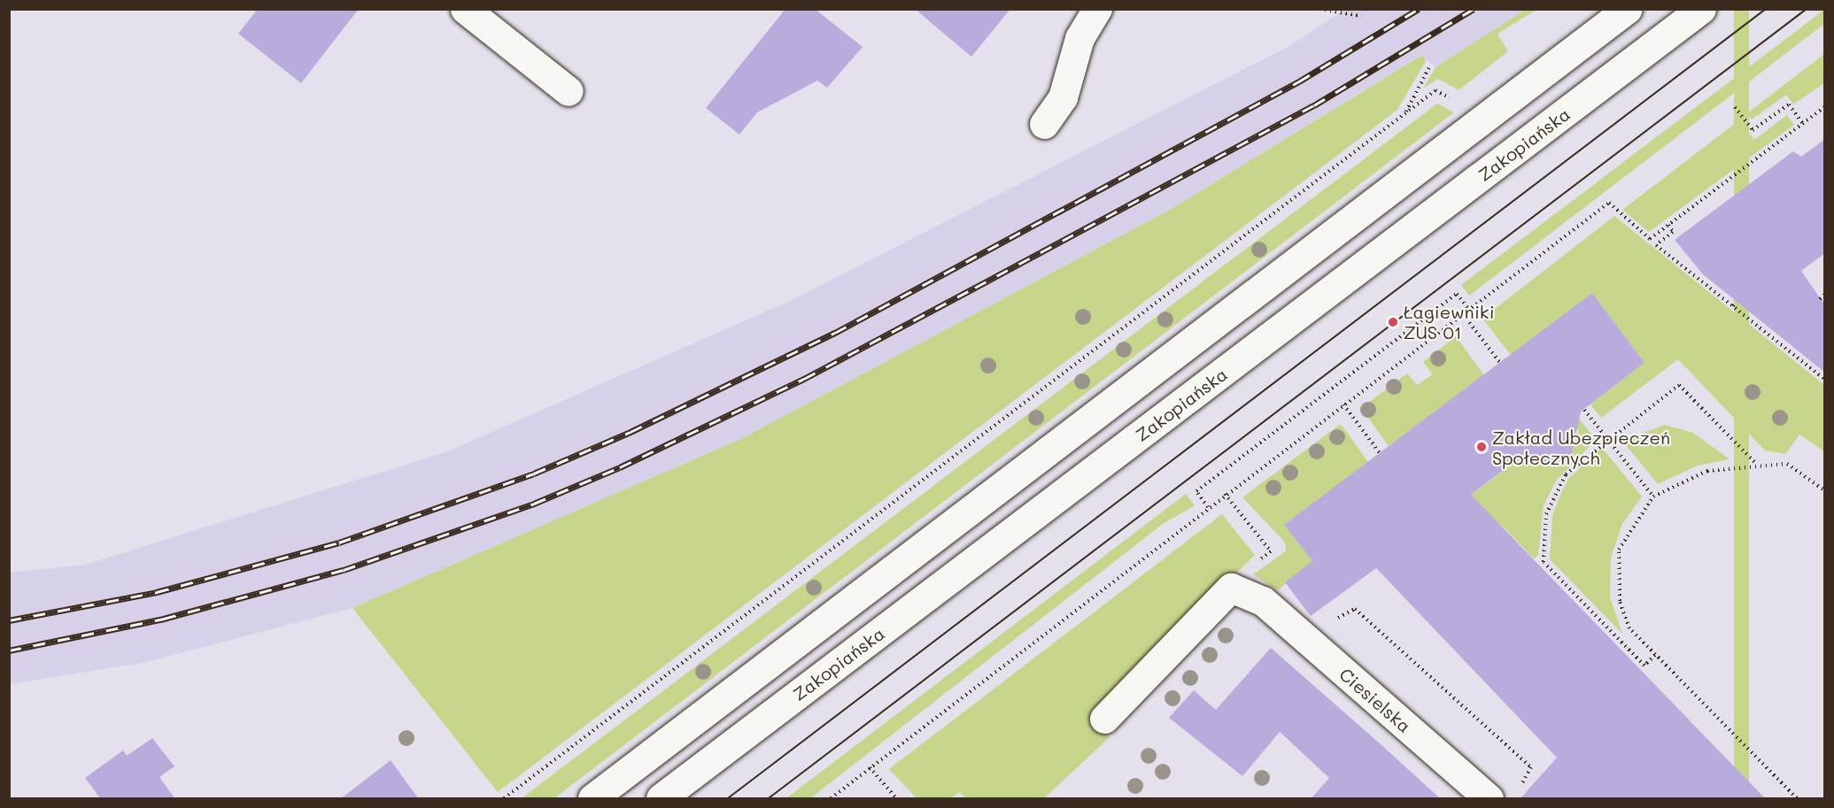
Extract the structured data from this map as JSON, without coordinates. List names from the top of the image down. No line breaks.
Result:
{"streets":{"main road":["Zakopiańska","Ciesielska"]},"places":["Łagiewniki ZUS 01","Zakład Ubezpieczeń Społecznych"]}
